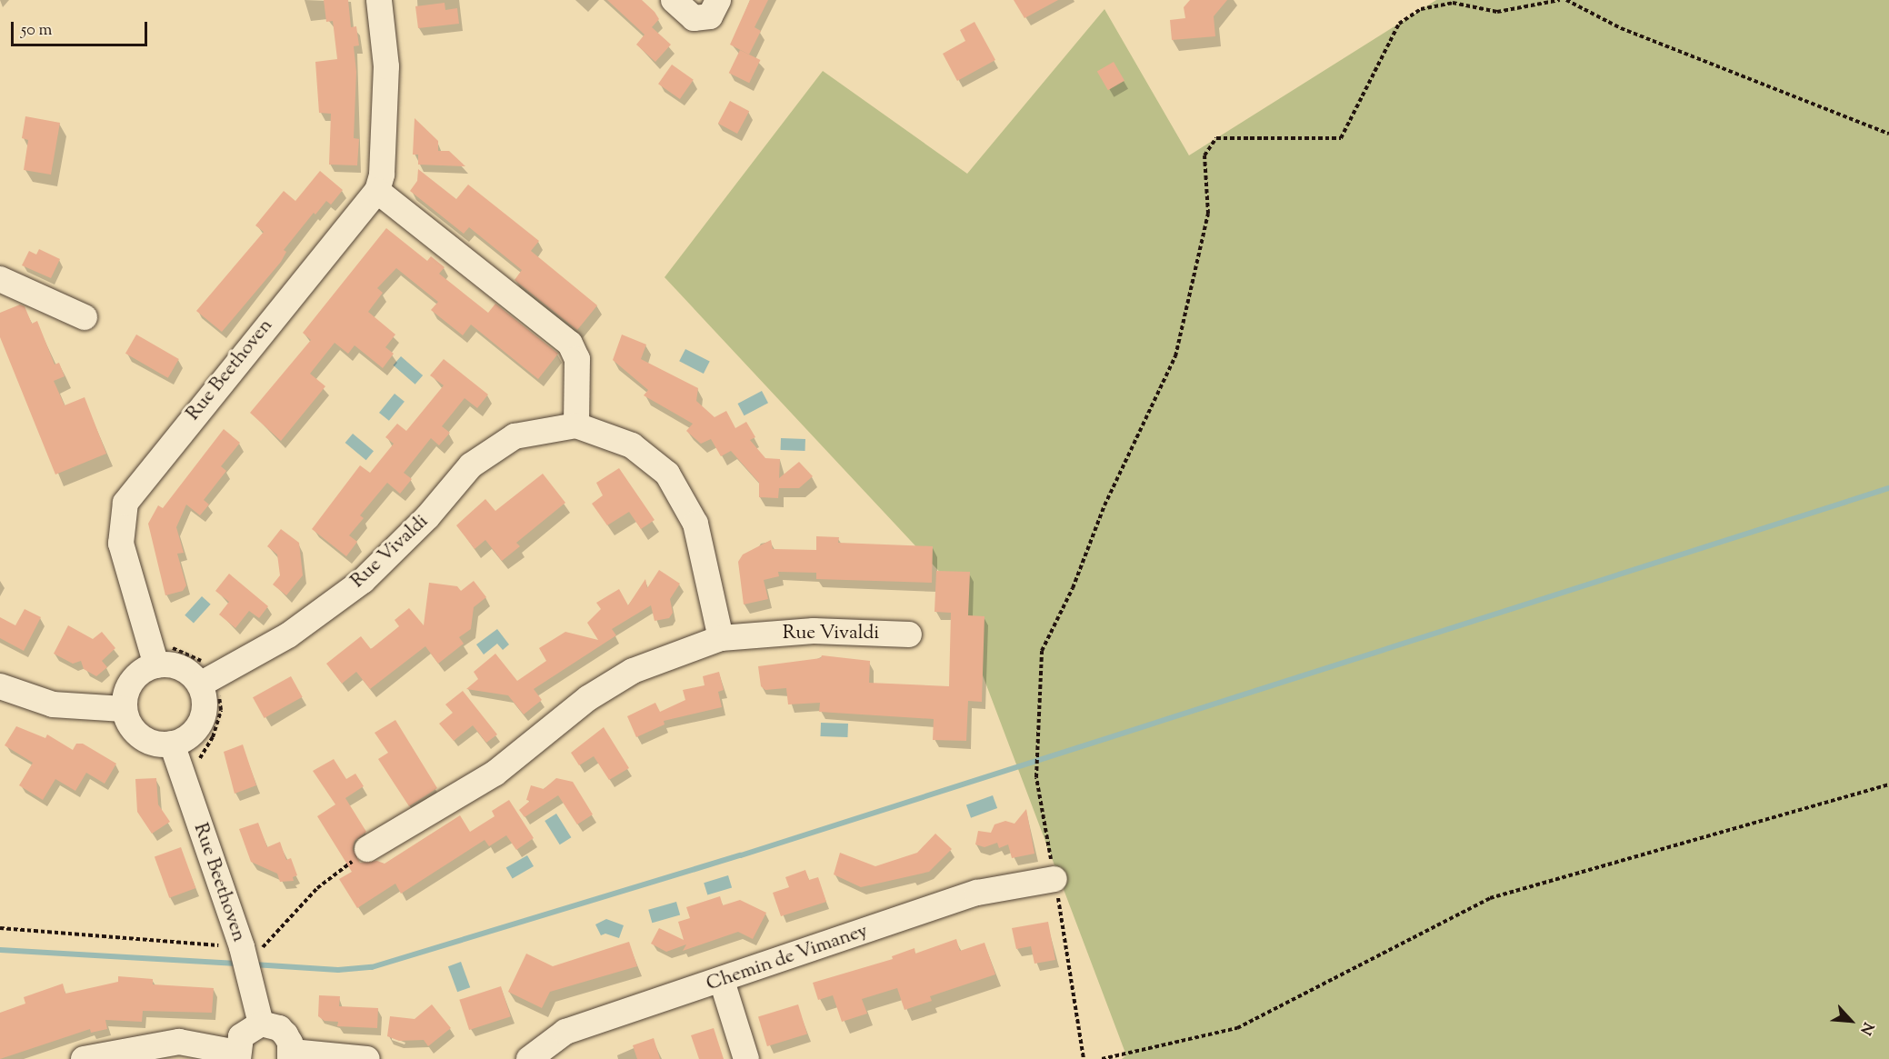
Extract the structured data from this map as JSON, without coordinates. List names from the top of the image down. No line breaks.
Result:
{"streets":{"street":["Rue Beethoven","Rue Vivaldi","Chemin de Vimaney"]},"crossings":[["Rue Beethoven","Rue Vivaldi"]],"scale_bar":"50 m","north":"bottom right"}
